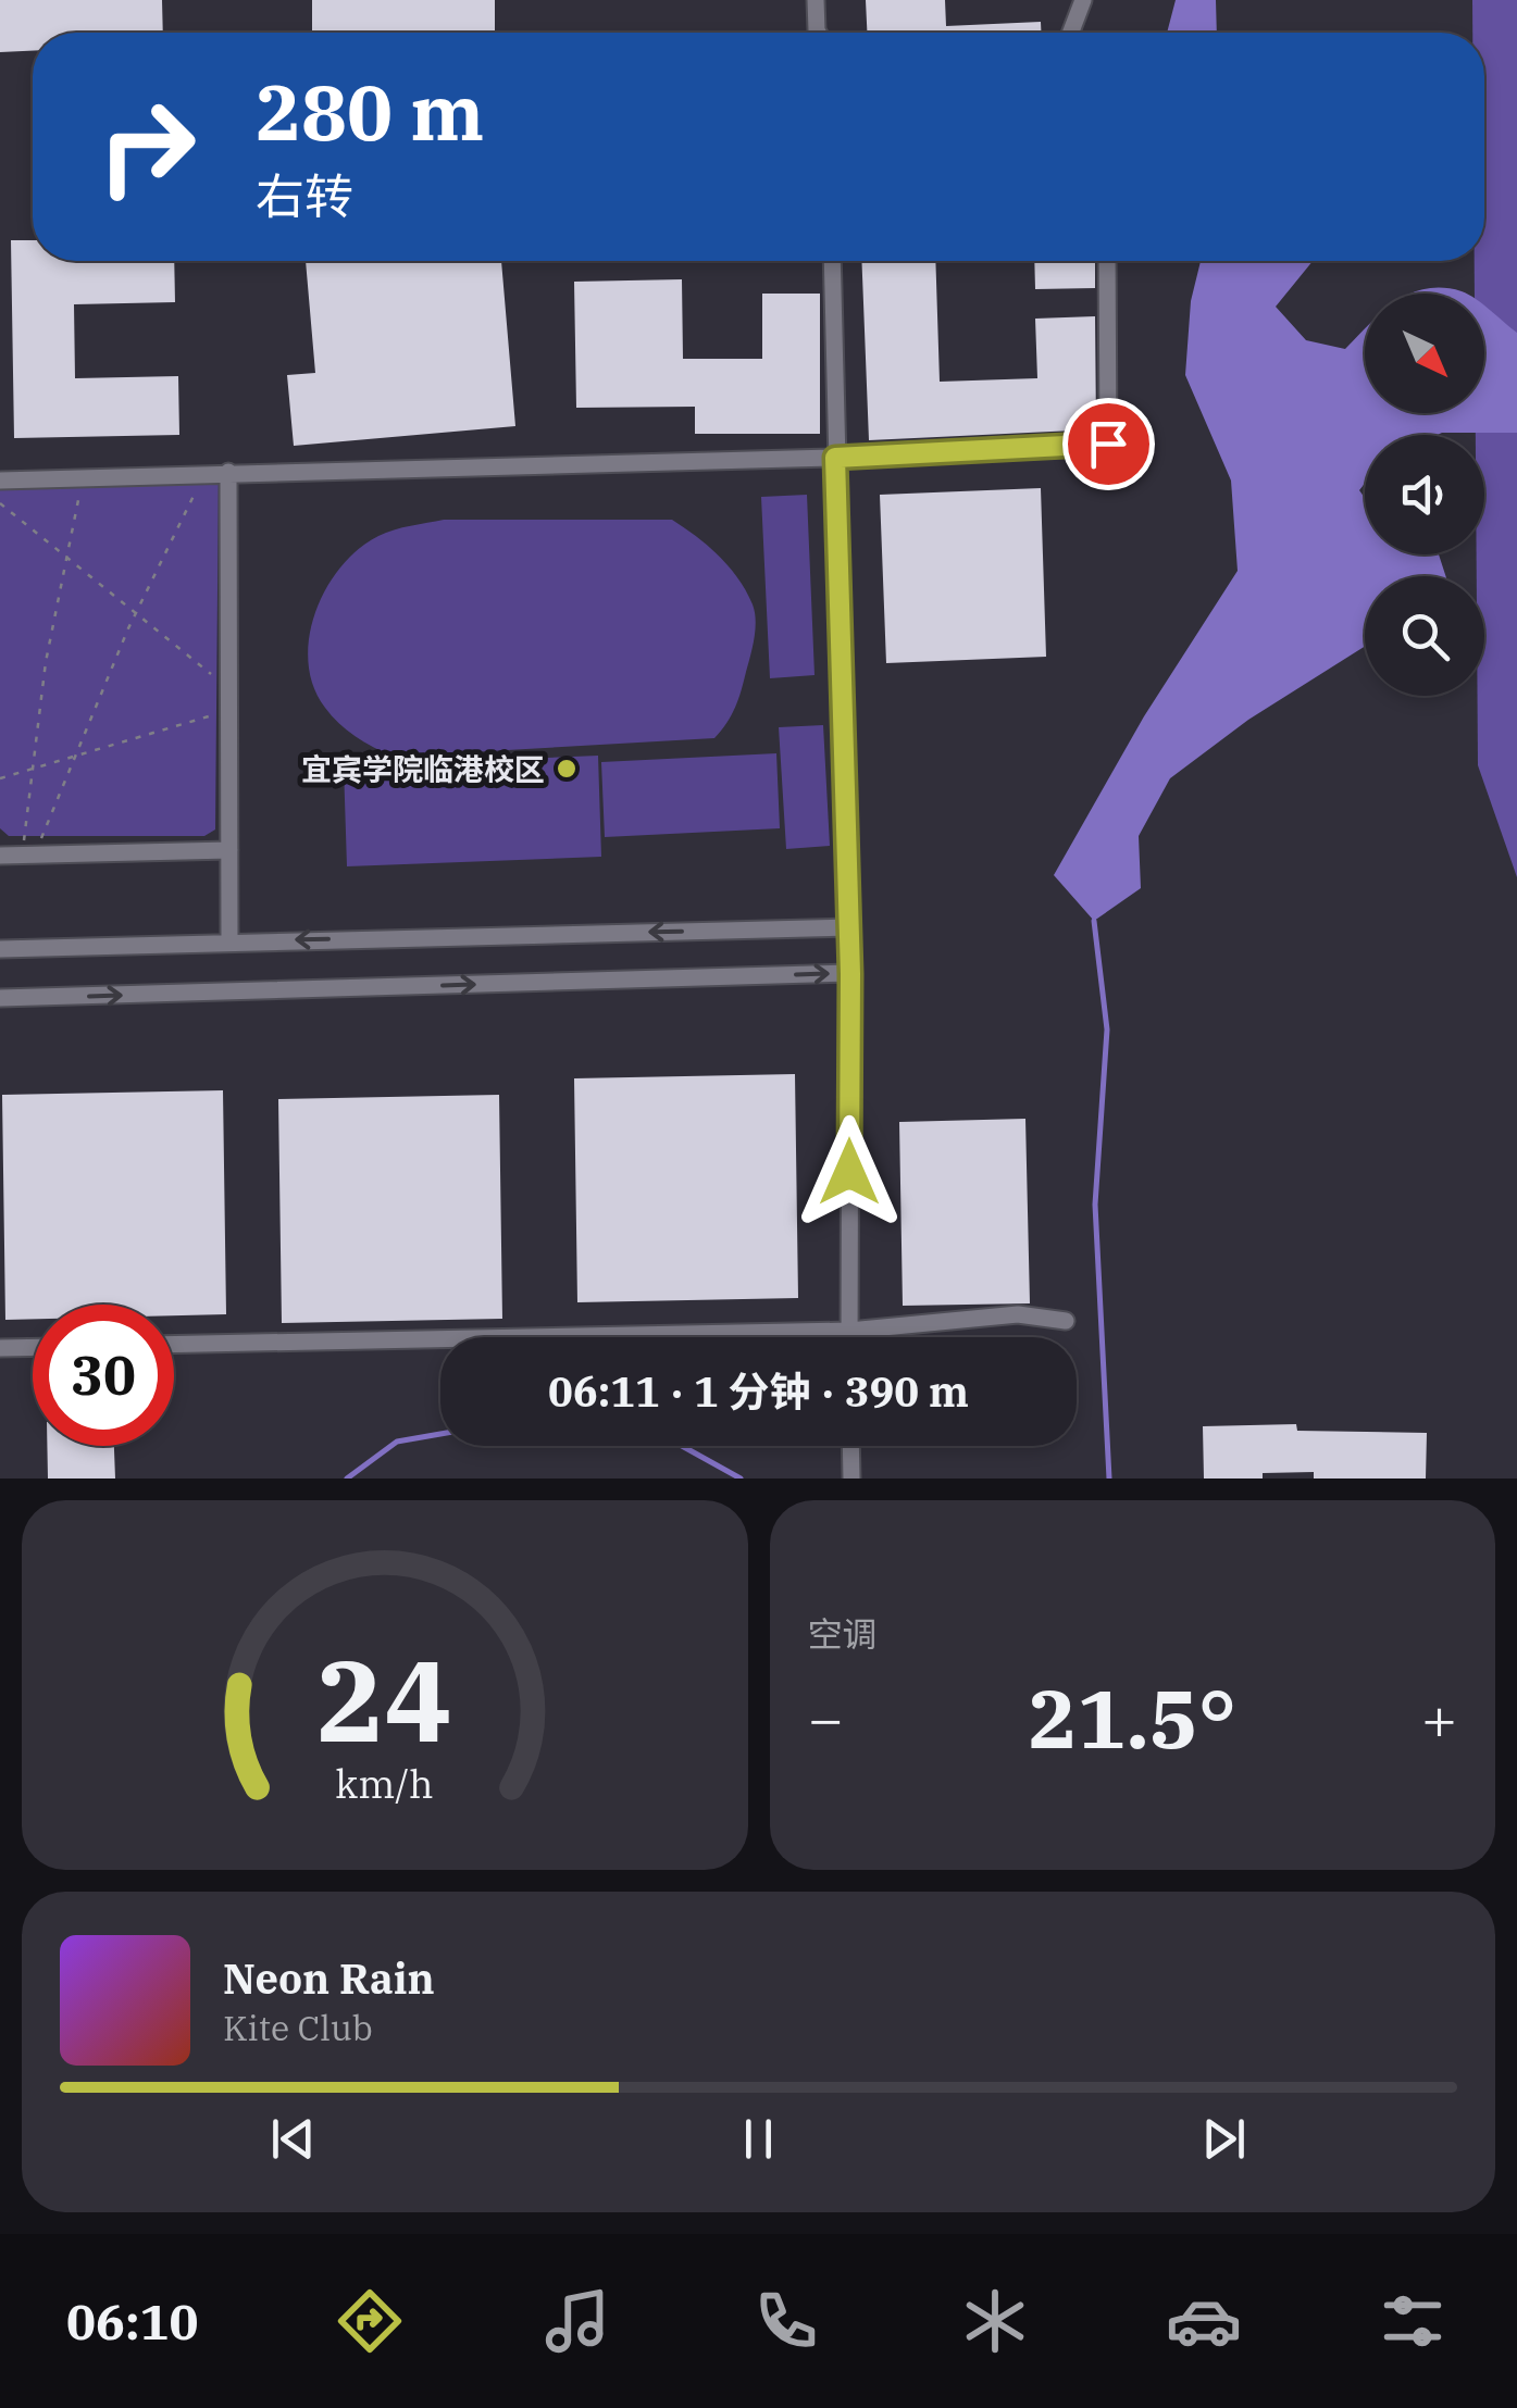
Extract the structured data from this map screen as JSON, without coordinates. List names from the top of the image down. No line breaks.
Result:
{"places":["宜宾学院临港校区"],"north":"bottom right","page":{"turn":["280 m","右转"],"limit":"30","trip":"06:11 · 1 分钟 · 390 m","tile":"空调","heat":["−","21.5°","+"],"song":["Neon Rain","Kite Club"],"tabs":"06:10","gauge":["24","km/h"]}}
